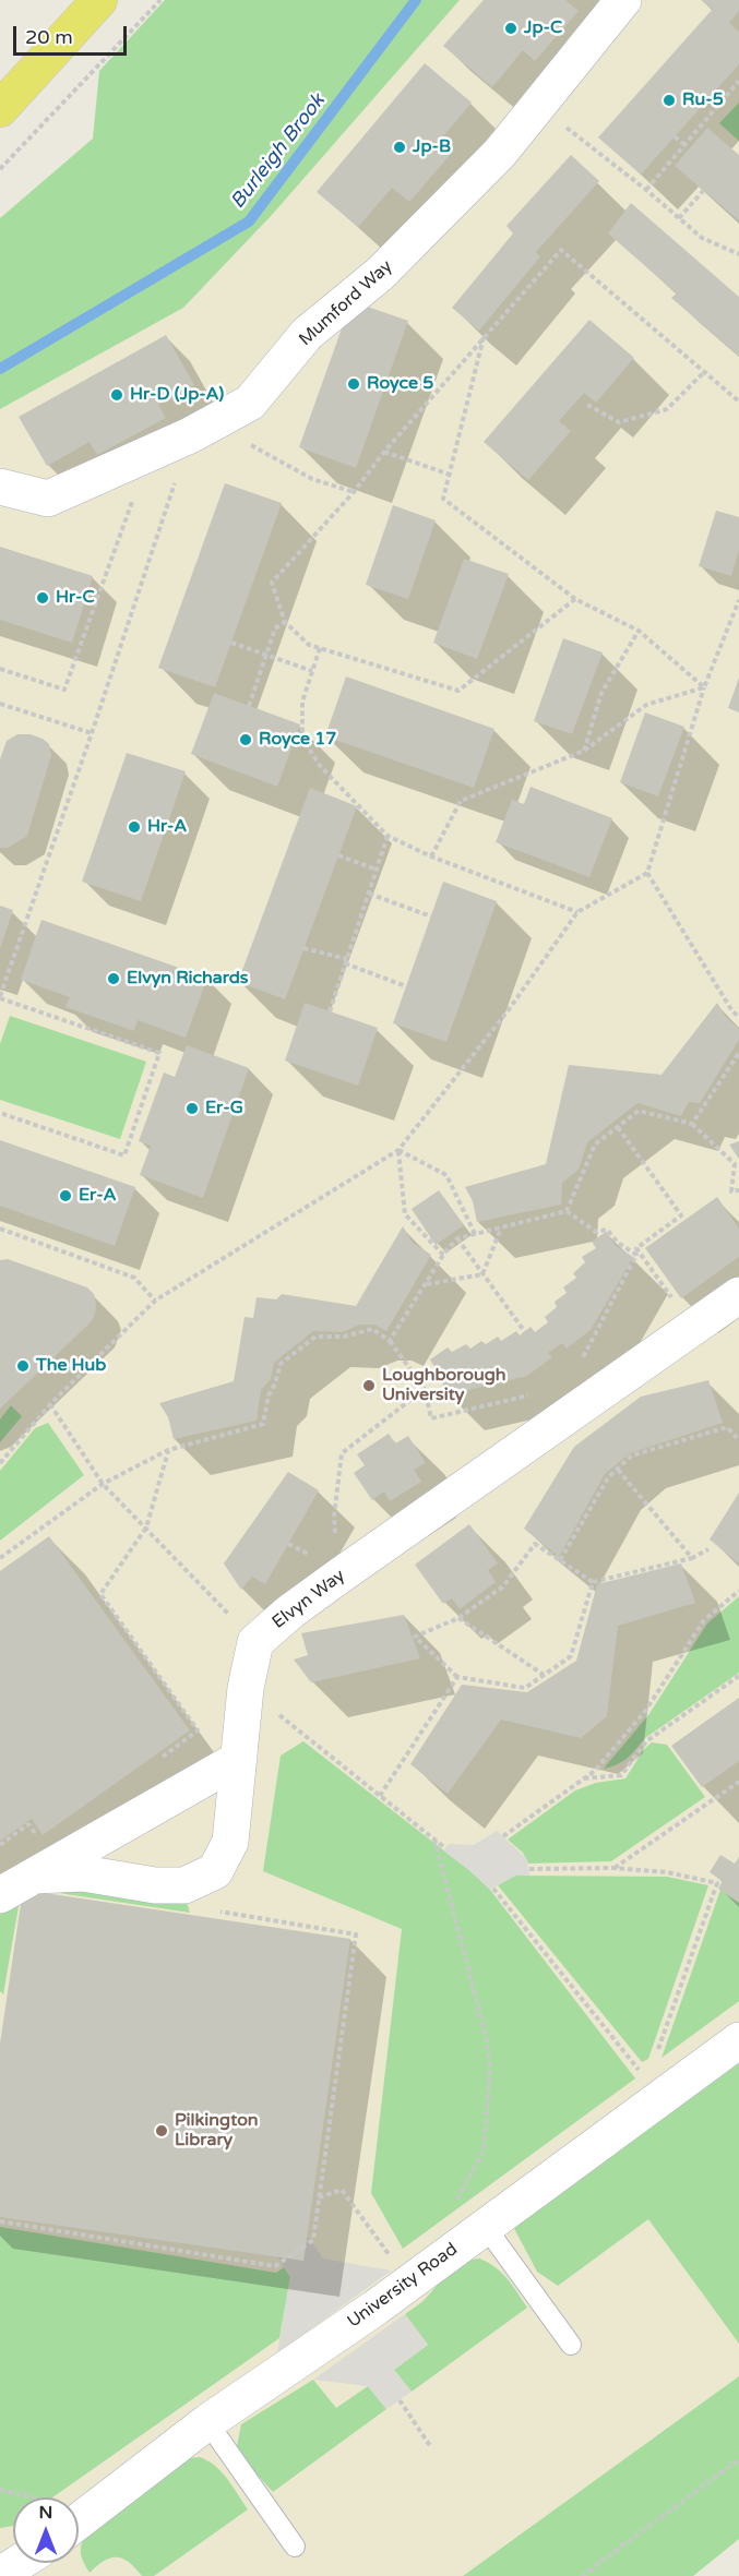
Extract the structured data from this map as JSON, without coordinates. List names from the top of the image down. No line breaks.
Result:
{"streets":{"street":["Mumford Way","Elvyn Way","University Road"]},"water":["Burleigh Brook"],"places":["Jp-C","Ru-5","Jp-B","Royce 5","Hr-D (Jp-A)","Hr-C","Royce 17","Hr-A","Elvyn Richards","Er-G","Er-A","The Hub","Loughborough University","Pilkington Library"],"scale_bar":"20 m","north":"top"}
